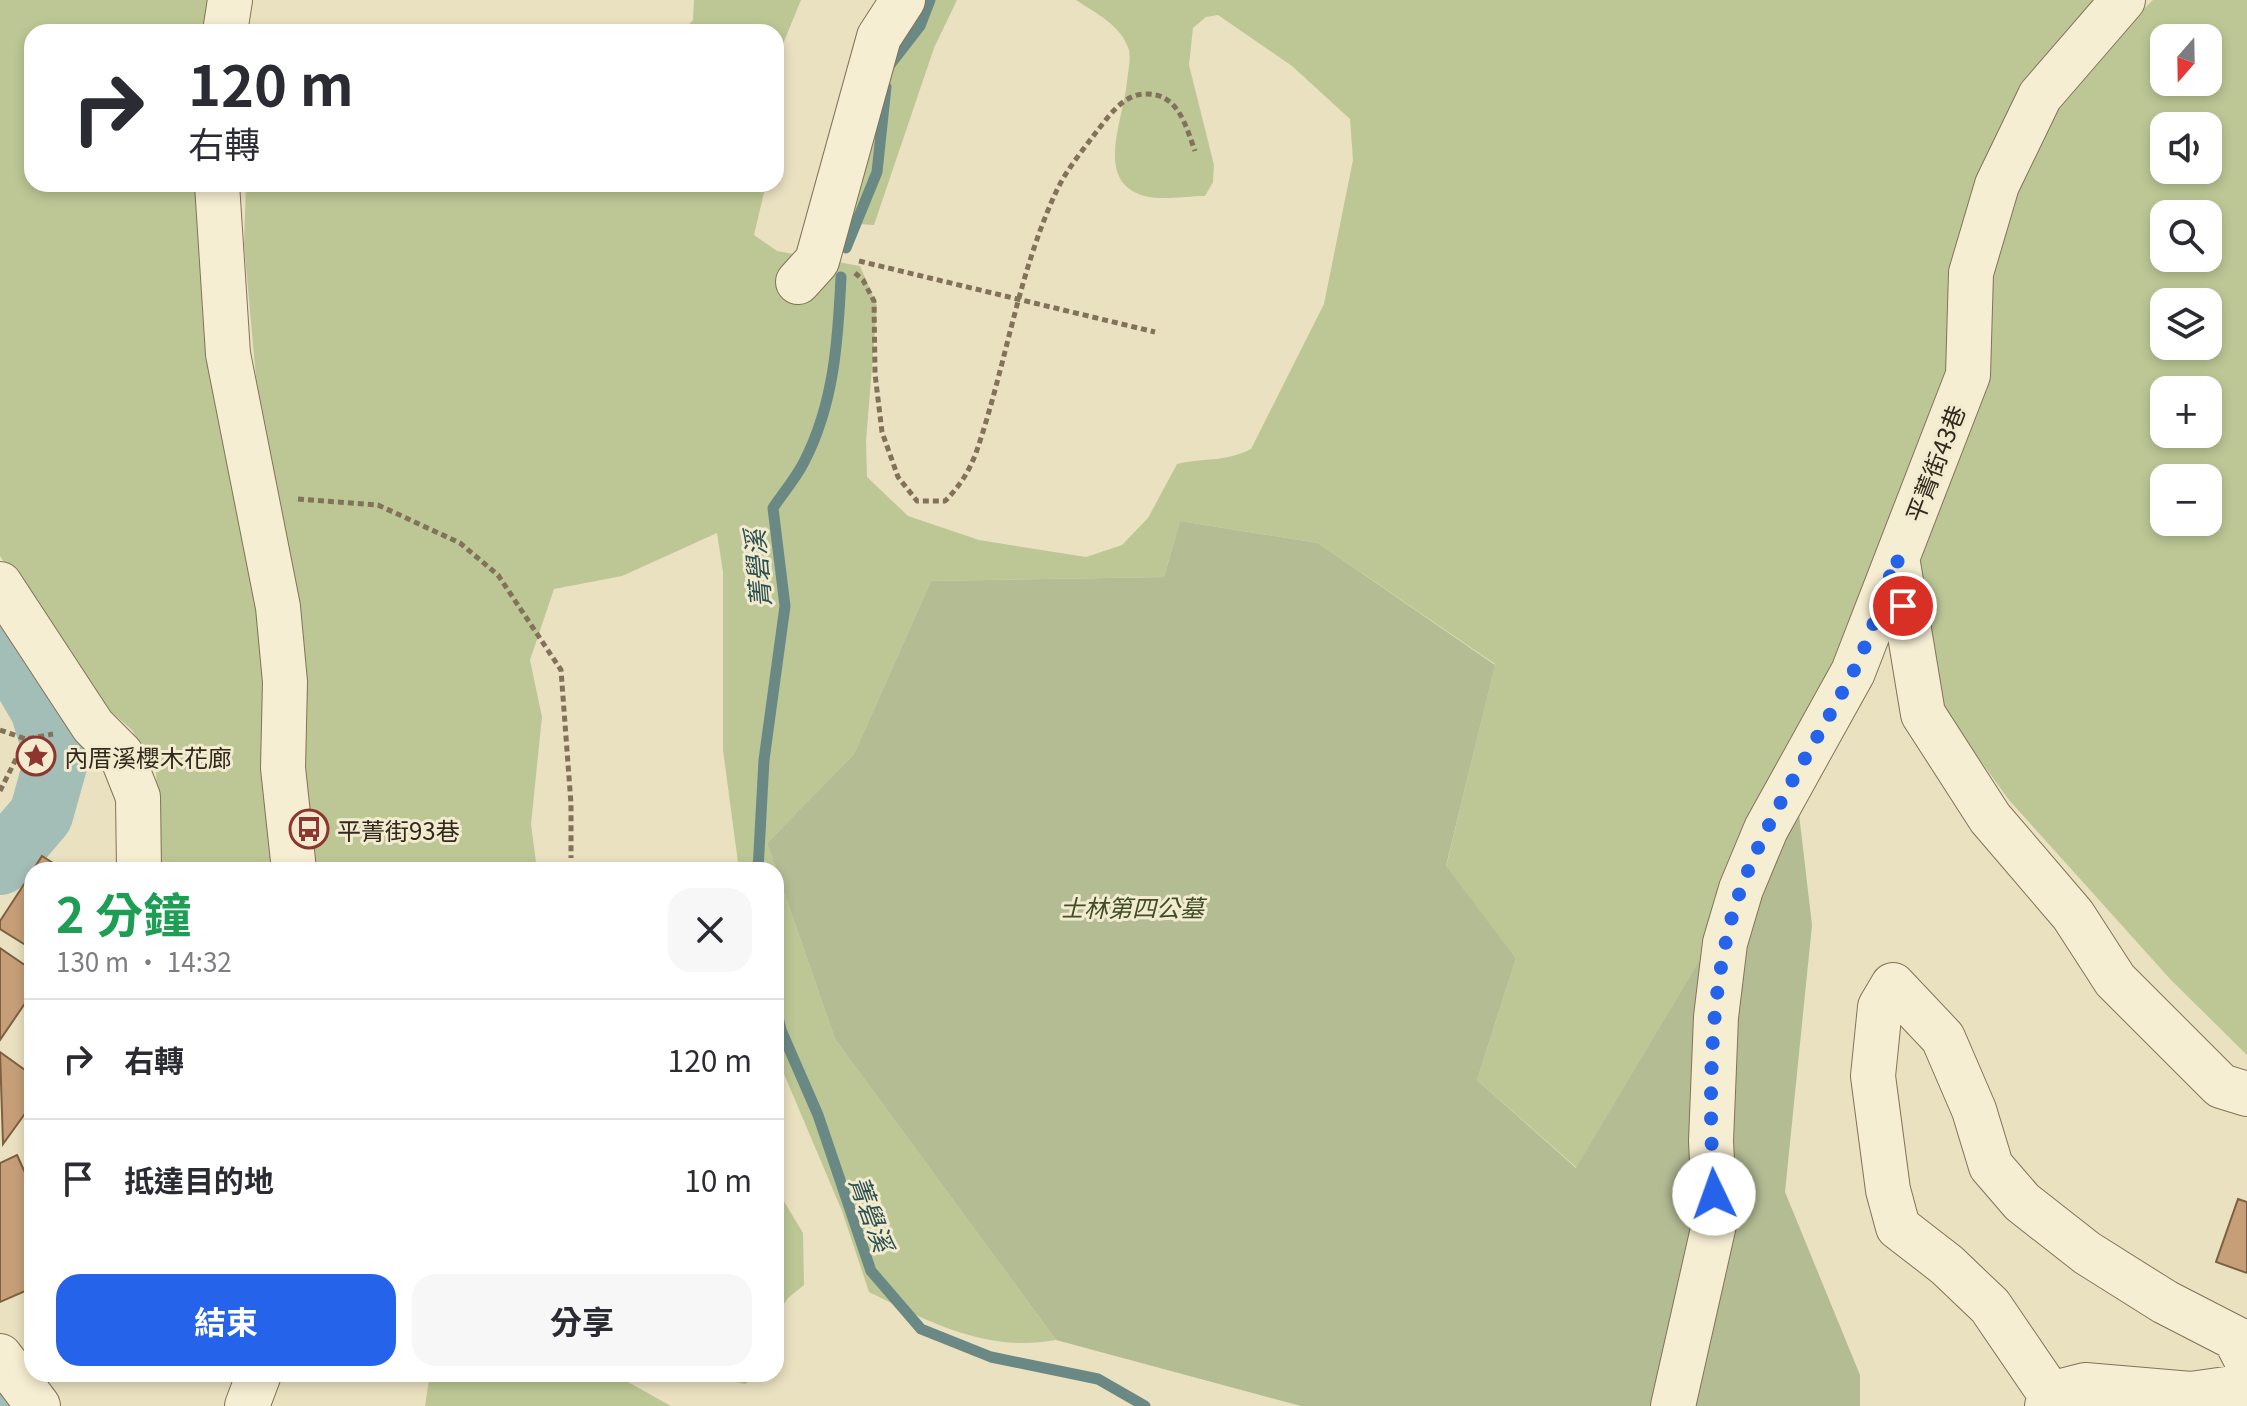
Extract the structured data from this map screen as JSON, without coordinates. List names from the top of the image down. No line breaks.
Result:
{"streets":{"street":["平菁街43巷"]},"water":["菁礐溪"],"parks":["士林第四公墓"],"places":{"place":["內厝溪櫻木花廊"],"bus stop":["平菁街93巷"]},"north":"bottom","page":{"map_buttons":["+","−"],"turn":["120 m","右轉"],"heading":["2 分鐘","130 m · 14:32"],"list":[{"name":"右轉","value":"120 m"},{"name":"抵達目的地","value":"10 m"}],"buttons":["結束","分享"]}}
